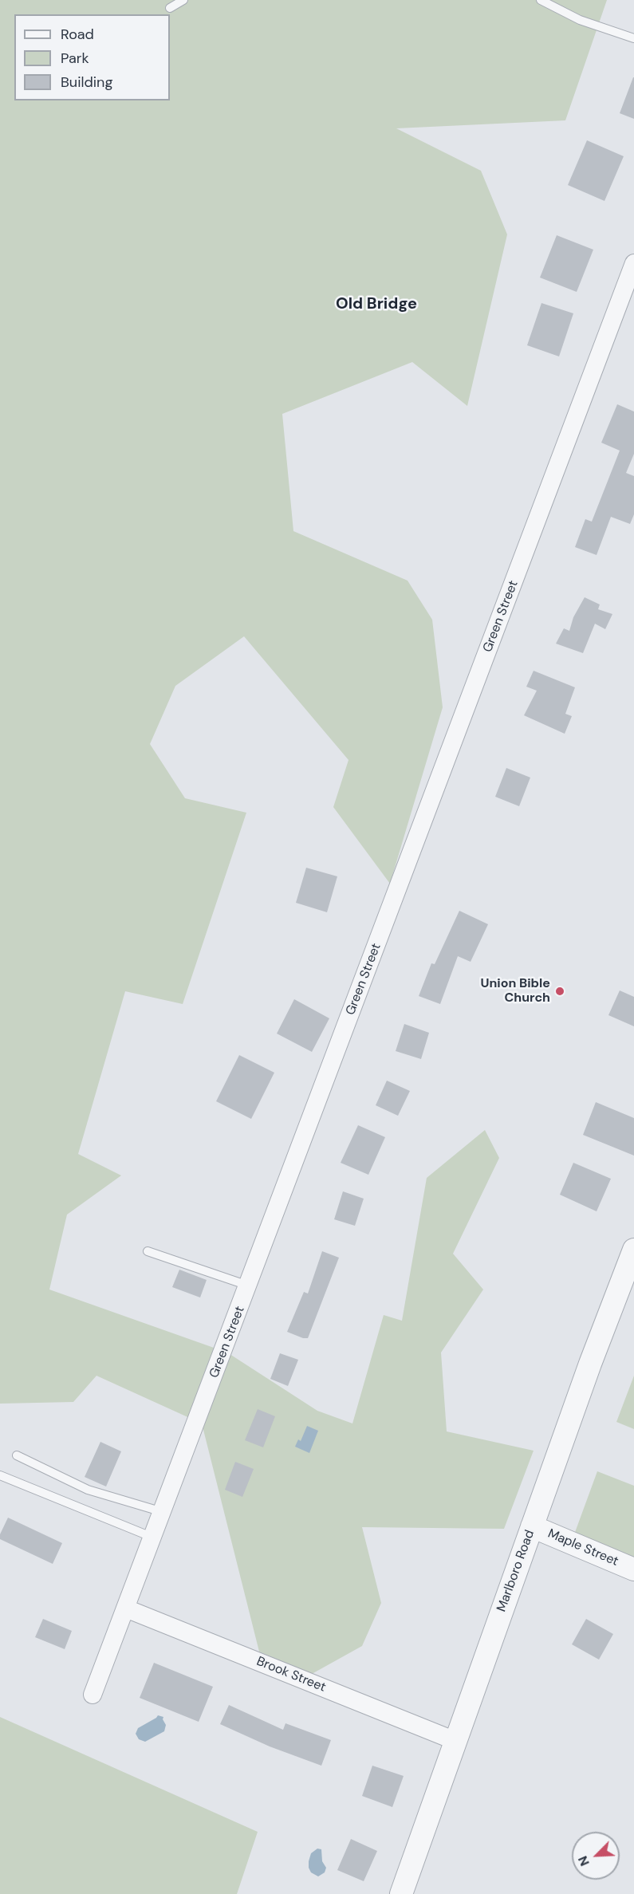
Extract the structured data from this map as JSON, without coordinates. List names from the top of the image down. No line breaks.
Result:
{"streets":{"street":["Green Street","Maple Street","Marlboro Road","Brook Street"]},"crossings":[["Green Street","Brook Street"],["Maple Street","Marlboro Road"],["Marlboro Road","Brook Street"]],"districts":["Old Bridge"],"places":["Union Bible Church"],"legend":["Road","Park","Building"],"north":"bottom left"}
